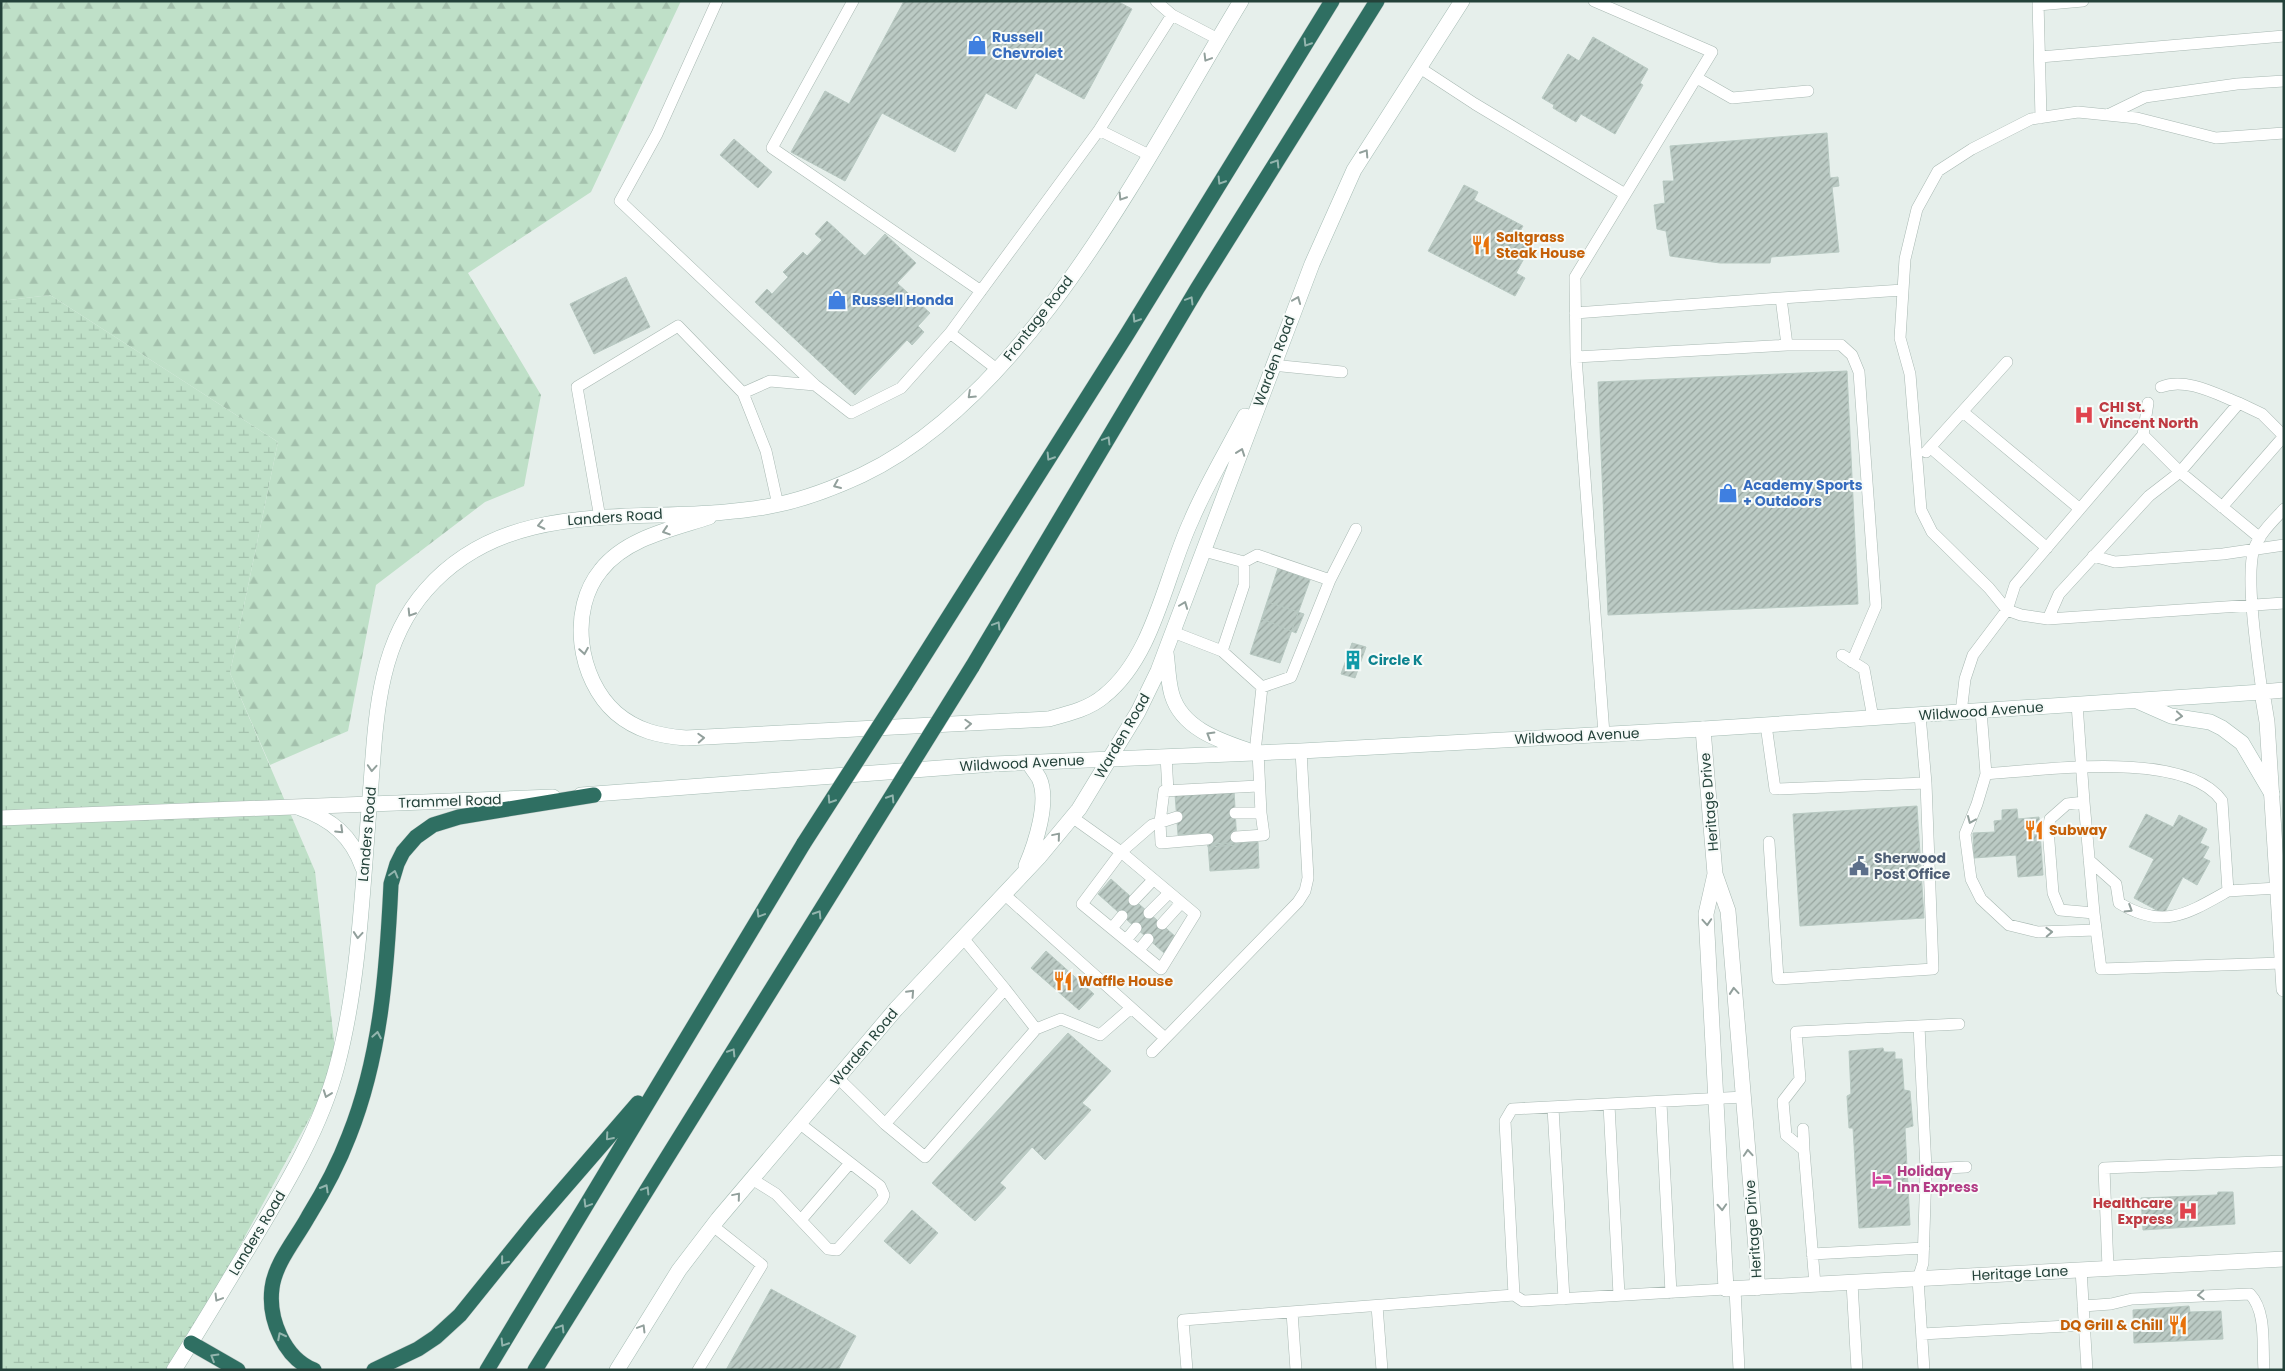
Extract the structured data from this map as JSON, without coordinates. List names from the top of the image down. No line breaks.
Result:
{"streets":{"main road":["Frontage Road","Warden Road","Landers Road","Wildwood Avenue","Trammel Road","Heritage Drive","Heritage Lane"]},"crossings":[["Frontage Road","Landers Road"],["Warden Road","Wildwood Avenue"],["Landers Road","Trammel Road"],["Wildwood Avenue","Trammel Road"],["Wildwood Avenue","Heritage Drive"],["Heritage Drive","Heritage Lane"]],"one_way":["Frontage Road","Warden Road","Landers Road"],"places":{"shop":["Russell Chevrolet","Russell Honda","Academy Sports + Outdoors"],"restaurant":["Saltgrass Steak House","Subway","Waffle House","DQ Grill & Chill"],"hospital":["CHI St. Vincent North","Healthcare Express"],"building":["Circle K"],"public building":["Sherwood Post Office"],"hotel":["Holiday Inn Express"]}}
